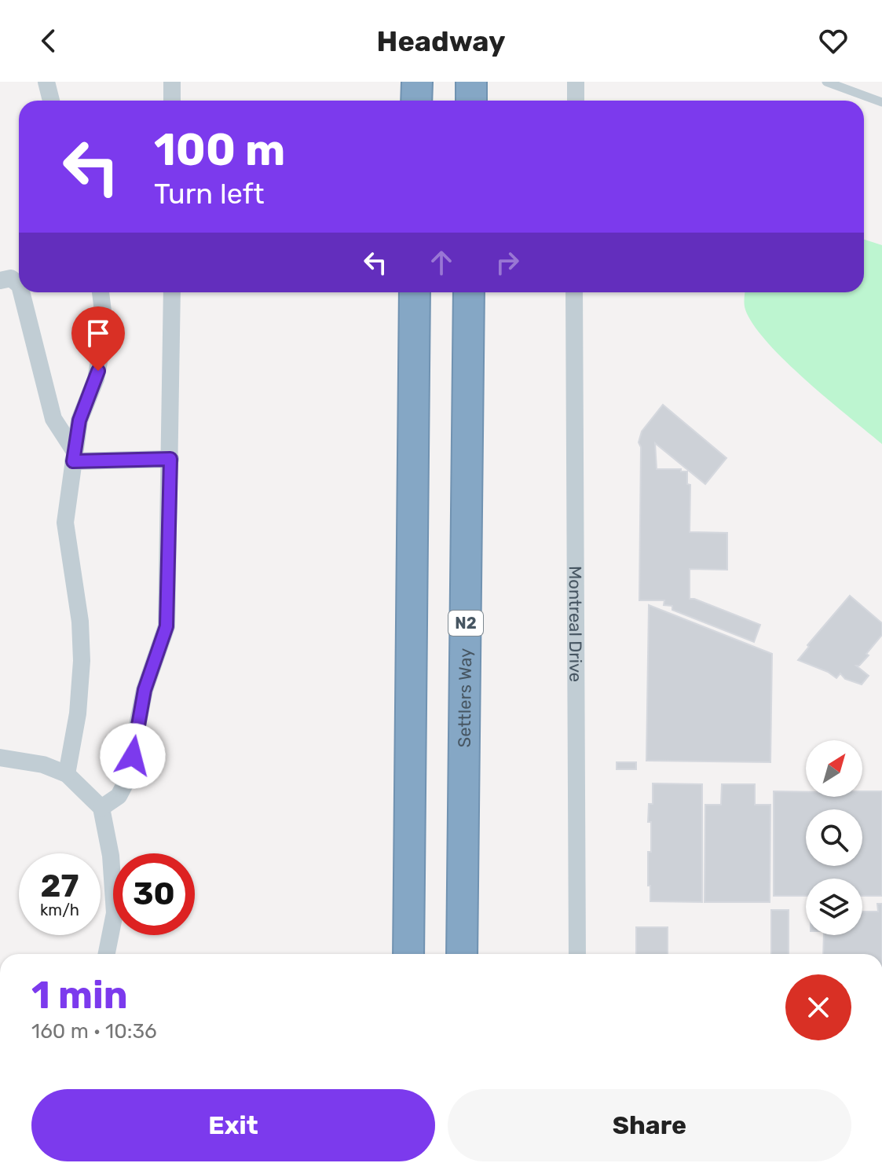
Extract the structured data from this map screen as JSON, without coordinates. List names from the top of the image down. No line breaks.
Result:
{"streets":{"highway":["N2","Settlers Way"],"street":["Montreal Drive"]},"north":"top right","page":{"header":"Headway","turn":["100 m","Turn left"],"speed":"27 km/h","limit":"30","heading":["1 min","160 m · 10:36"],"buttons":["Exit","Share"]}}
